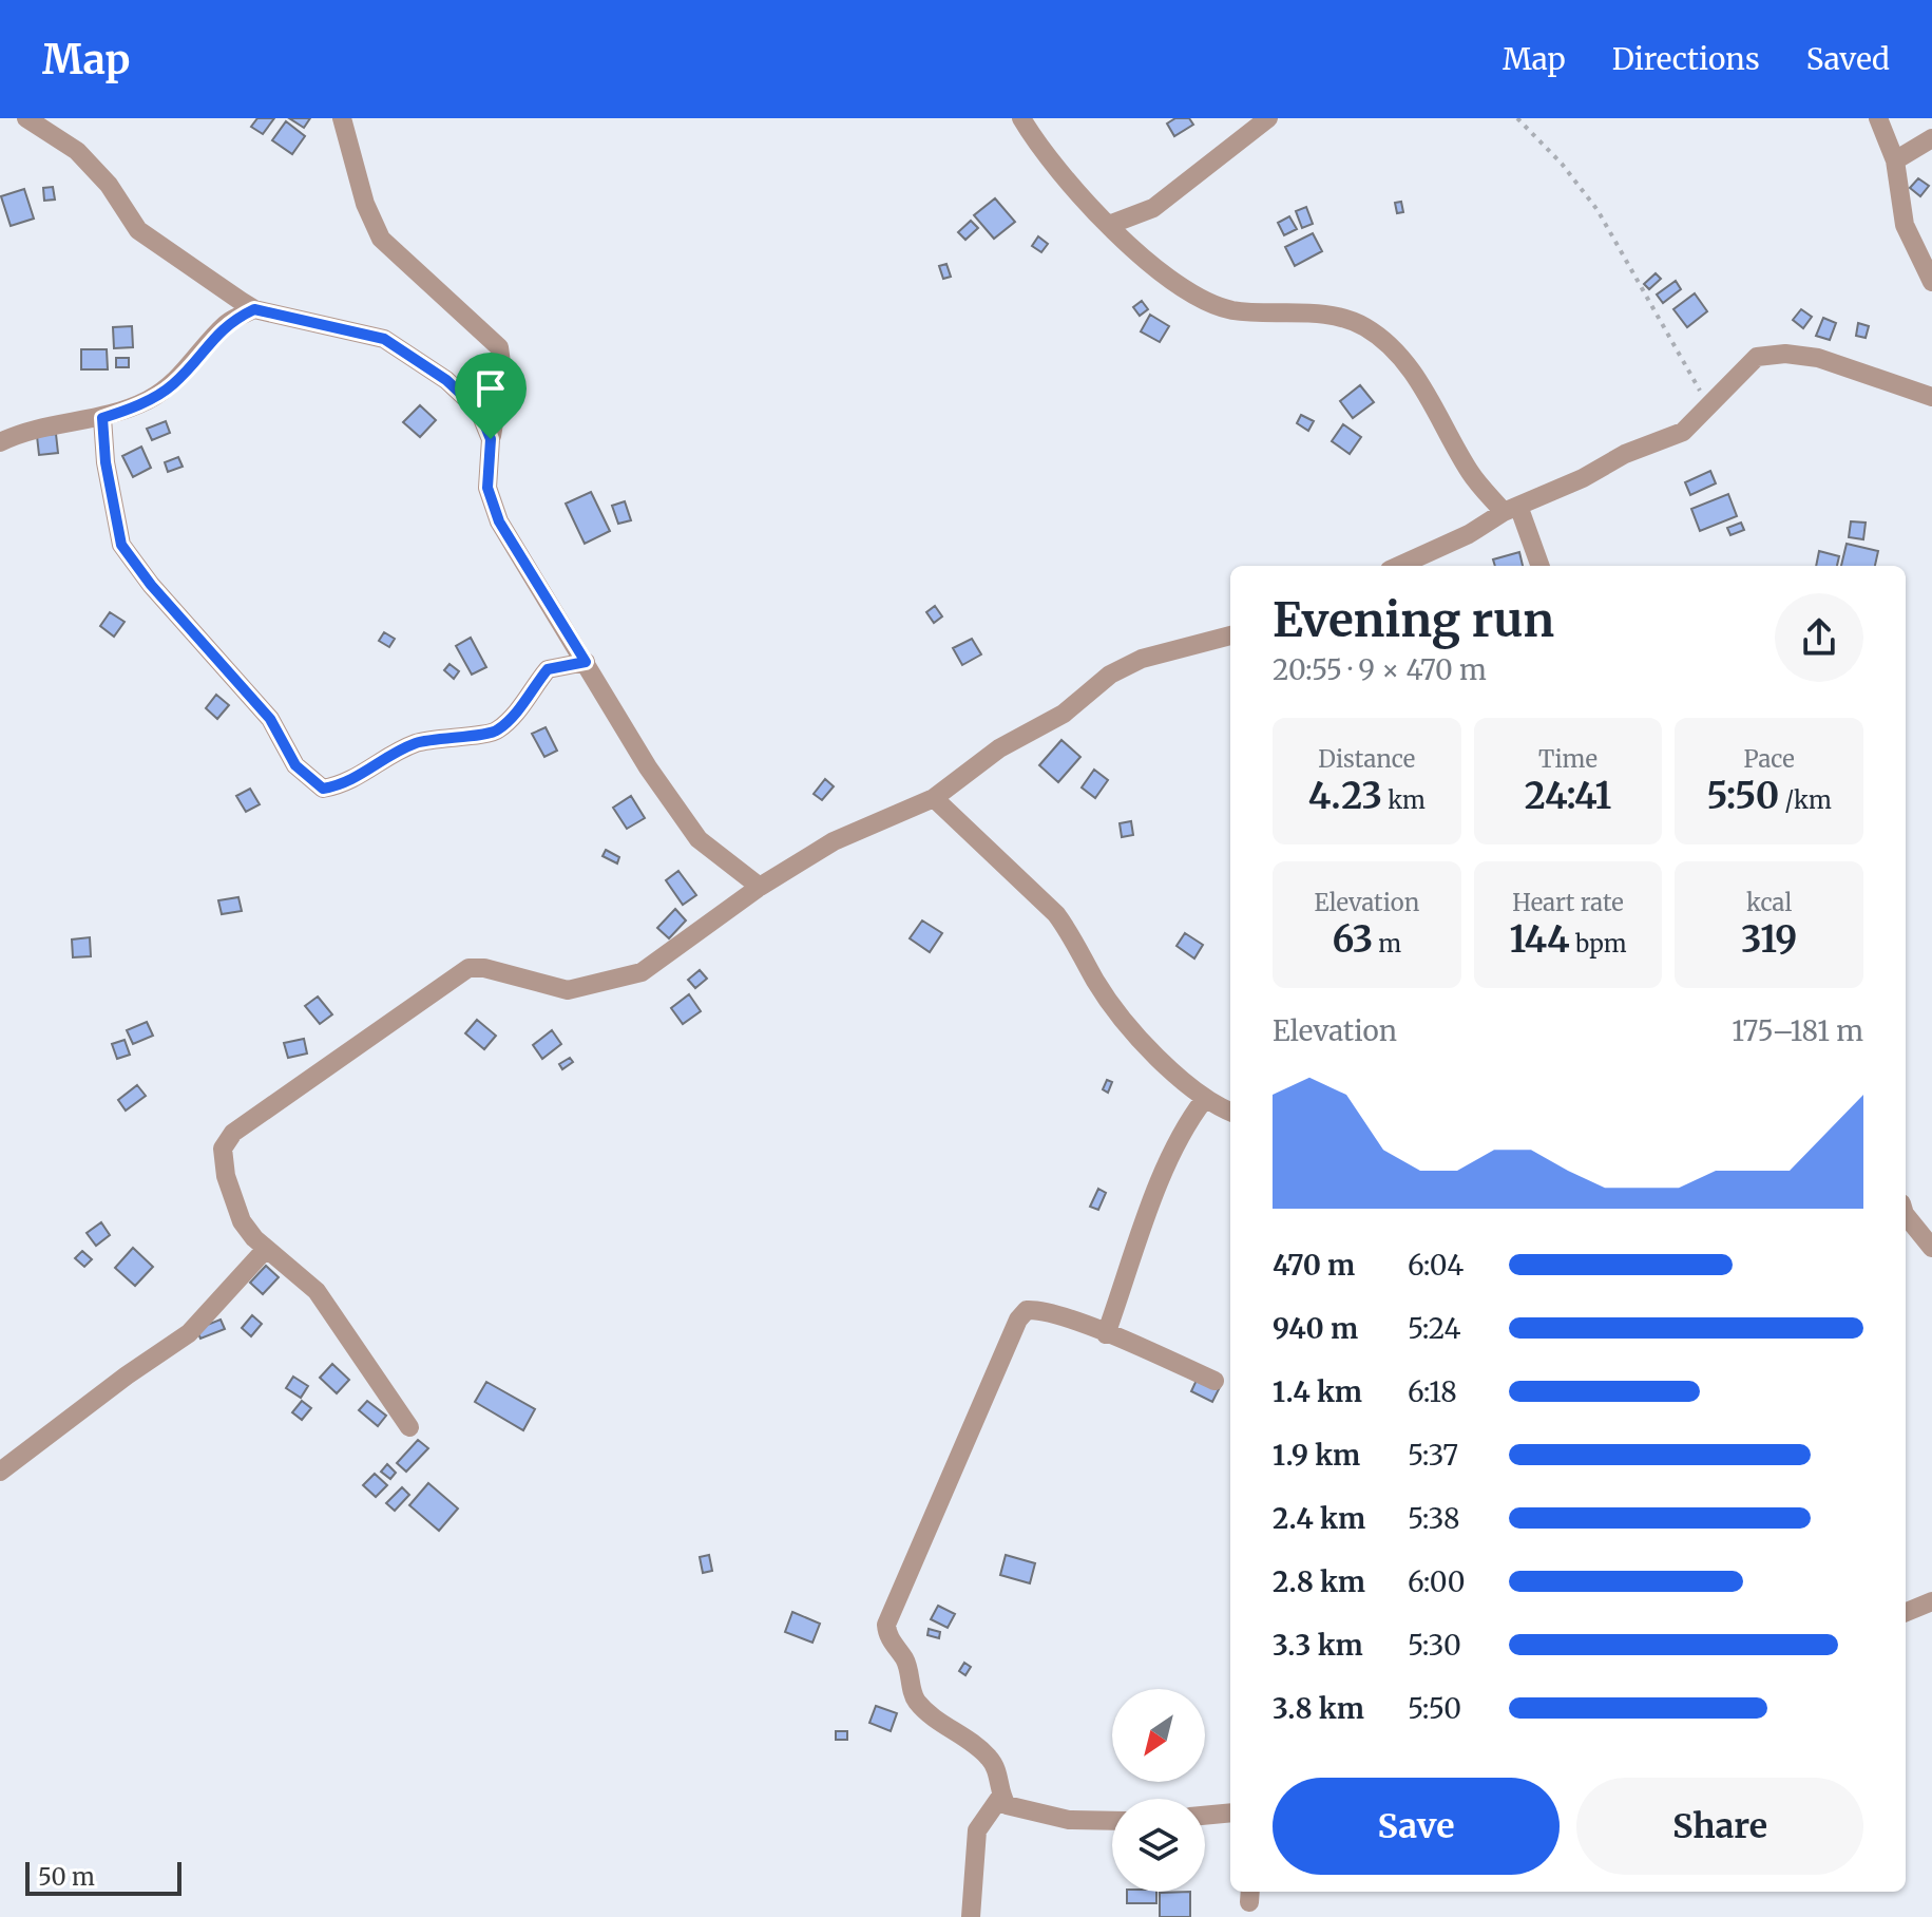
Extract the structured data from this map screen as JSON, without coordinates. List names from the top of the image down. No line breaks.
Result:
{"scale_bar":"50 m","north":"bottom left","page":{"header":"Map","nav":["Map","Directions","Saved"],"heading":["Evening run","20:55 · 9 × 470 m"],"stats":[["Distance","4.23 km"],["Time","24:41"],["Pace","5:50 /km"],["Elevation","63 m"],["Heart rate","144 bpm"],["kcal","319"]],"chart":["Elevation","175–181 m"],"list":[{"name":"470 m","note":"6:04"},{"name":"940 m","note":"5:24"},{"name":"1.4 km","note":"6:18"},{"name":"1.9 km","note":"5:37"},{"name":"2.4 km","note":"5:38"},{"name":"2.8 km","note":"6:00"},{"name":"3.3 km","note":"5:30"},{"name":"3.8 km","note":"5:50"}],"buttons":["Save","Share"],"scale":"50 m"}}
